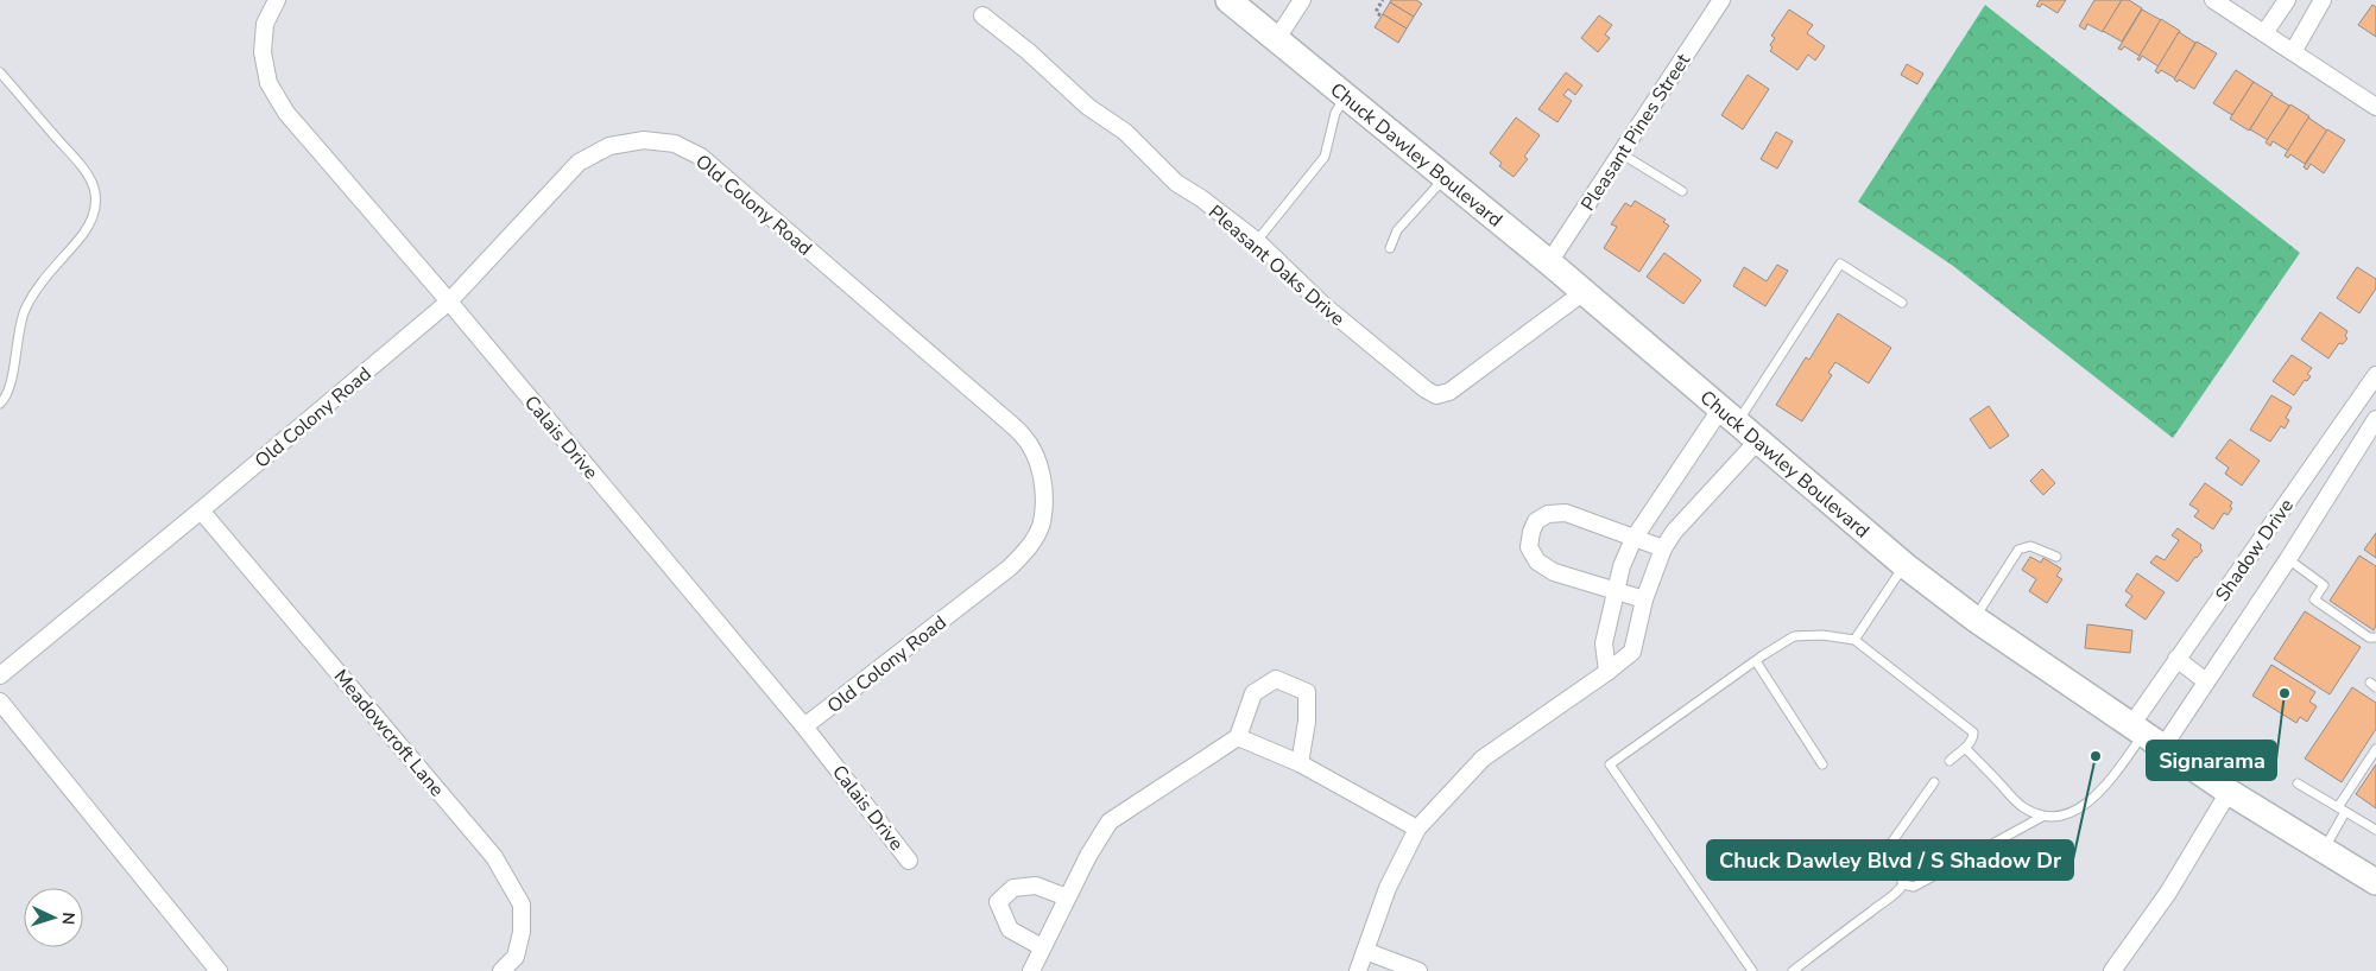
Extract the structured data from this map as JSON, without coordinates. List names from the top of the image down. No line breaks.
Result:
{"streets":{"main road":["Chuck Dawley Boulevard"],"street":["Pleasant Pines Street","Old Colony Road","Pleasant Oaks Drive","Calais Drive","Shadow Drive","Meadowcroft Lane"]},"crossings":[["Pleasant Pines Street","Chuck Dawley Boulevard"],["Chuck Dawley Boulevard","Pleasant Oaks Drive"],["Chuck Dawley Boulevard","Shadow Drive"],["Old Colony Road","Calais Drive"],["Old Colony Road","Meadowcroft Lane"]],"places":["Signarama","Chuck Dawley Blvd / S Shadow Dr"],"north":"right"}
